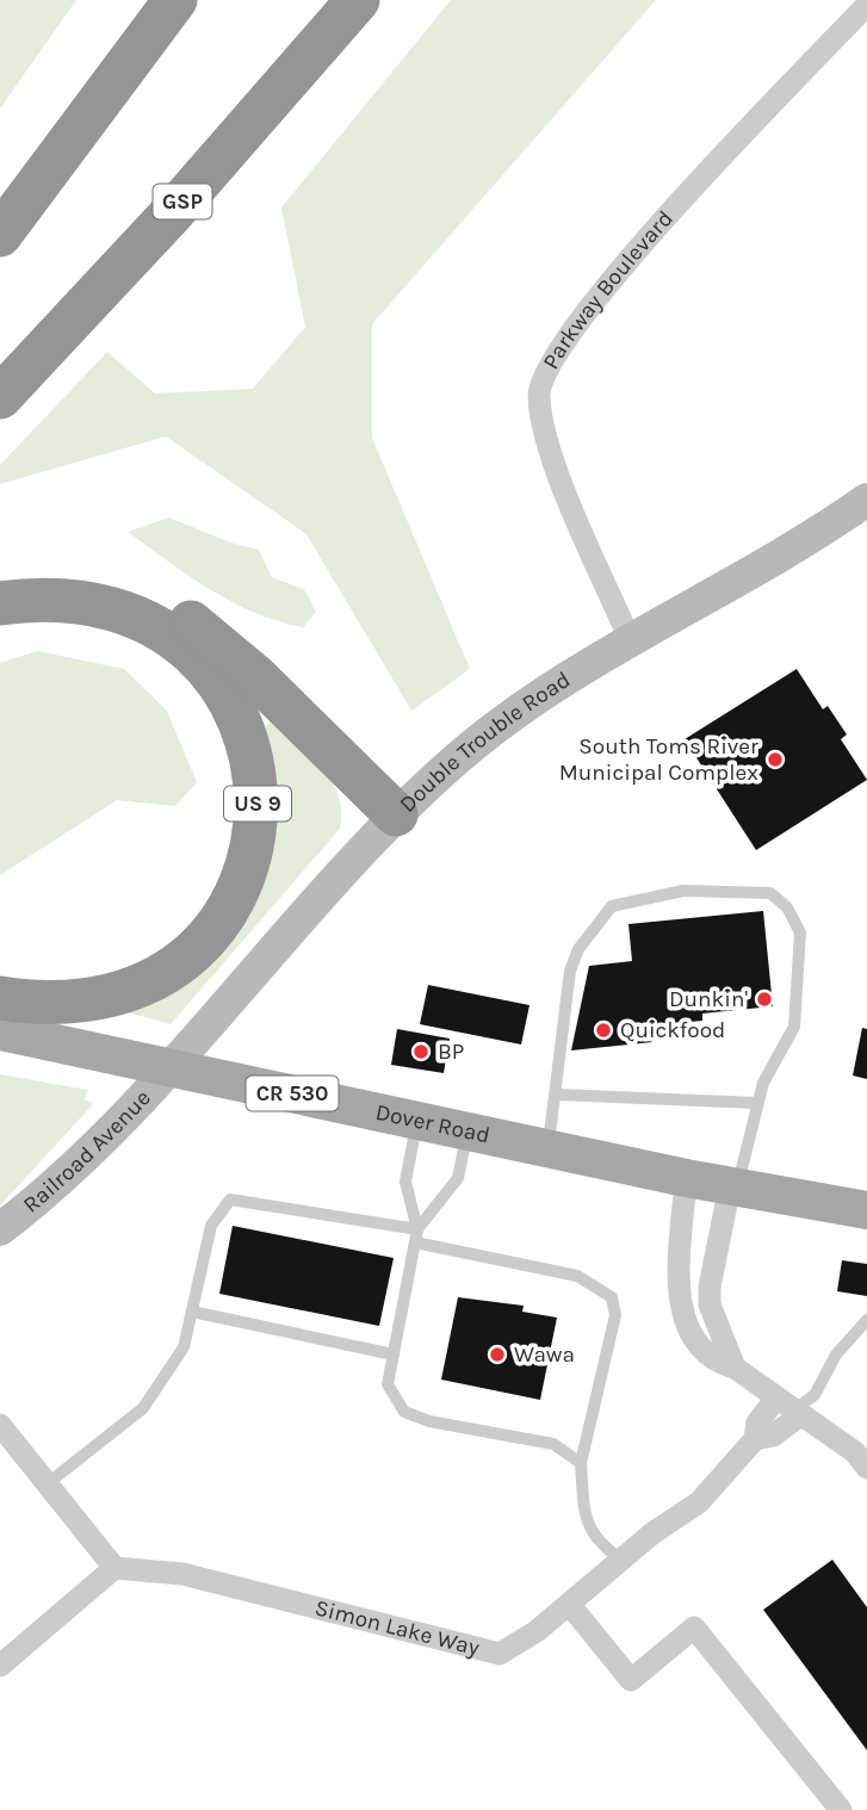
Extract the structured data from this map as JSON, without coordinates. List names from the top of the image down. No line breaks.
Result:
{"streets":{"highway":["GSP","US 9"],"main road":["Double Trouble Road","CR 530","Dover Road","Railroad Avenue"],"street":["Parkway Boulevard","Simon Lake Way"]},"crossings":[["Parkway Boulevard","Double Trouble Road"],["Double Trouble Road","Dover Road"],["Double Trouble Road","Railroad Avenue"],["Dover Road","Railroad Avenue"]],"places":["South Toms River Municipal Complex","Dunkin'","Quickfood","BP","Wawa"]}
